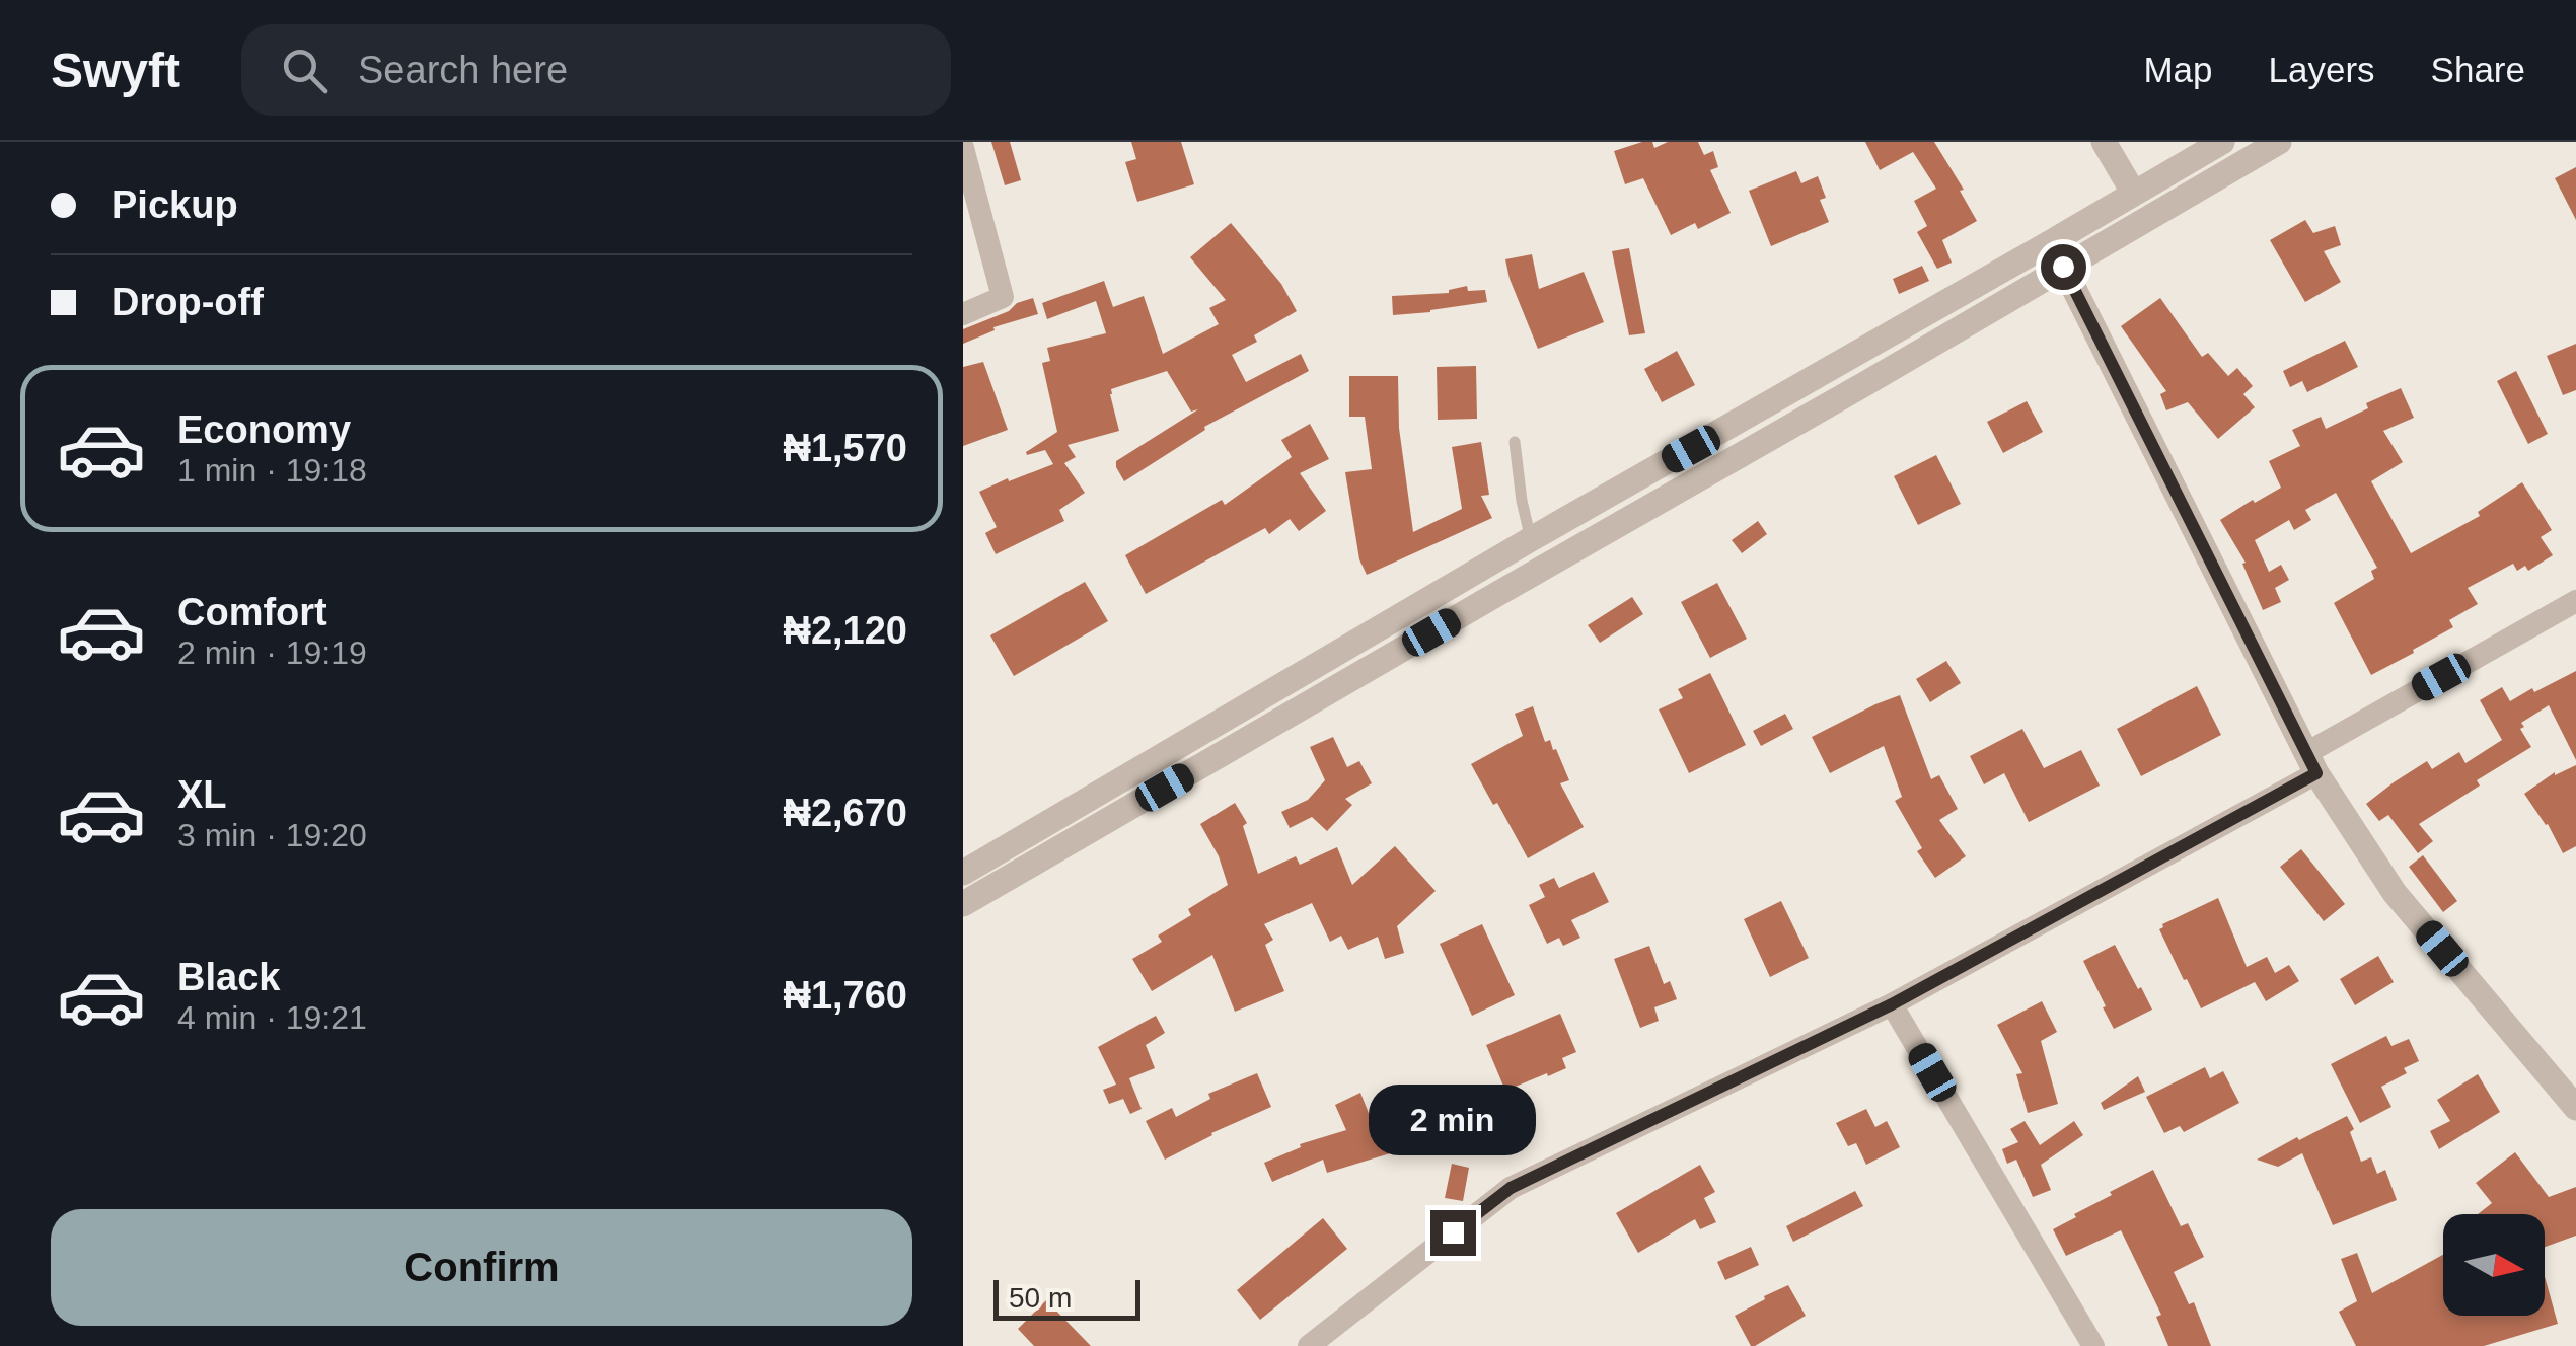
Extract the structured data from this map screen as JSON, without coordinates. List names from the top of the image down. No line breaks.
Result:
{"scale_bar":"50 m","north":"right","page":{"header":"Swyft","search":"Search here","nav":["Map","Layers","Share"],"banner":["Pickup","Drop-off"],"list":[{"name":"Economy","note":"1 min · 19:18","value":"₦1,570"},{"name":"Comfort","note":"2 min · 19:19","value":"₦2,120"},{"name":"XL","note":"3 min · 19:20","value":"₦2,670"},{"name":"Black","note":"4 min · 19:21","value":"₦1,760"}],"bubble":"2 min","buttons":"Confirm","scale":"50 m"}}
